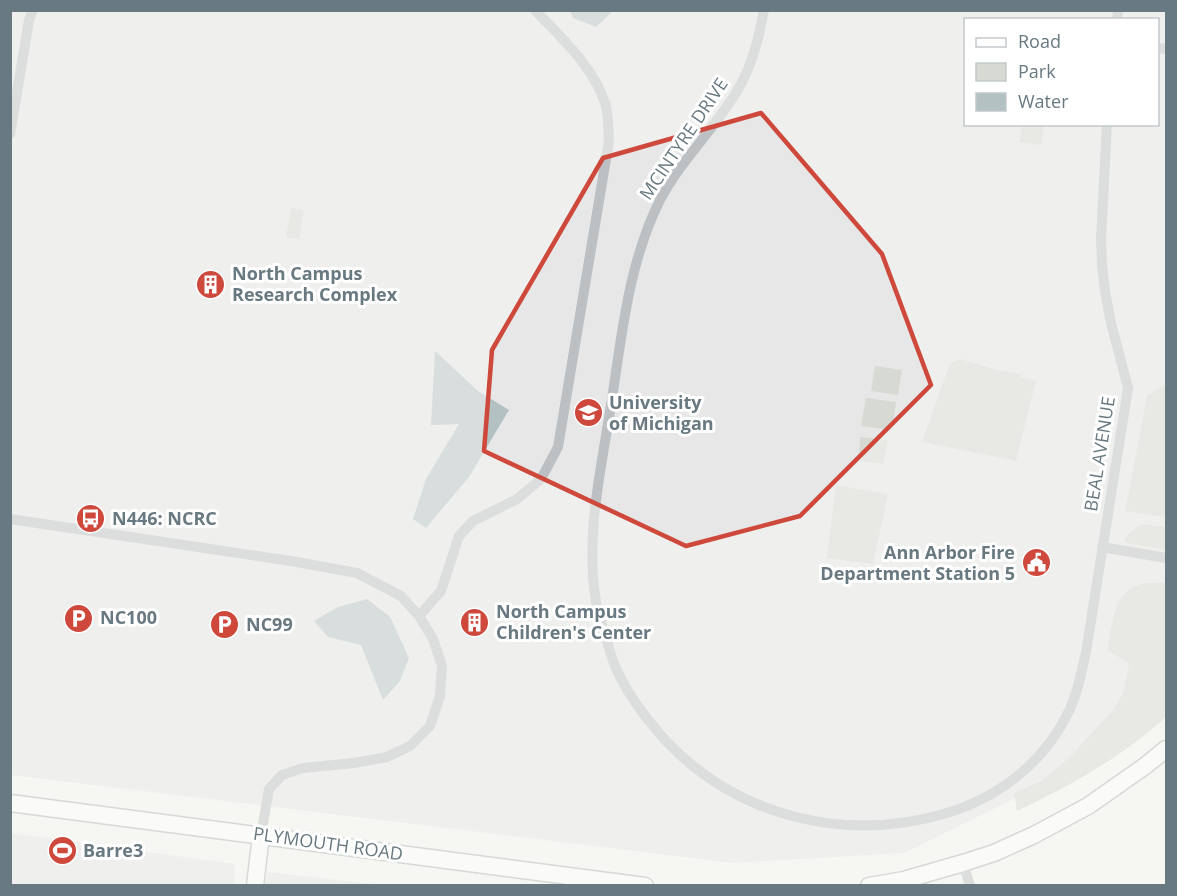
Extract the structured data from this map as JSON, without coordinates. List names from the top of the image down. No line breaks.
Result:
{"streets":{"main road":["PLYMOUTH ROAD"],"street":["MCINTYRE DRIVE","BEAL AVENUE"]},"crossings":[["MCINTYRE DRIVE","BEAL AVENUE"]],"places":{"building":["North Campus Research Complex","North Campus Children's Center"],"school or university":["University of Michigan"],"bus stop":["N446: NCRC"],"public building":["Ann Arbor Fire Department Station 5"],"parking":["NC100","NC99"],"sports":["Barre3"]},"legend":["Road","Park","Water"]}
